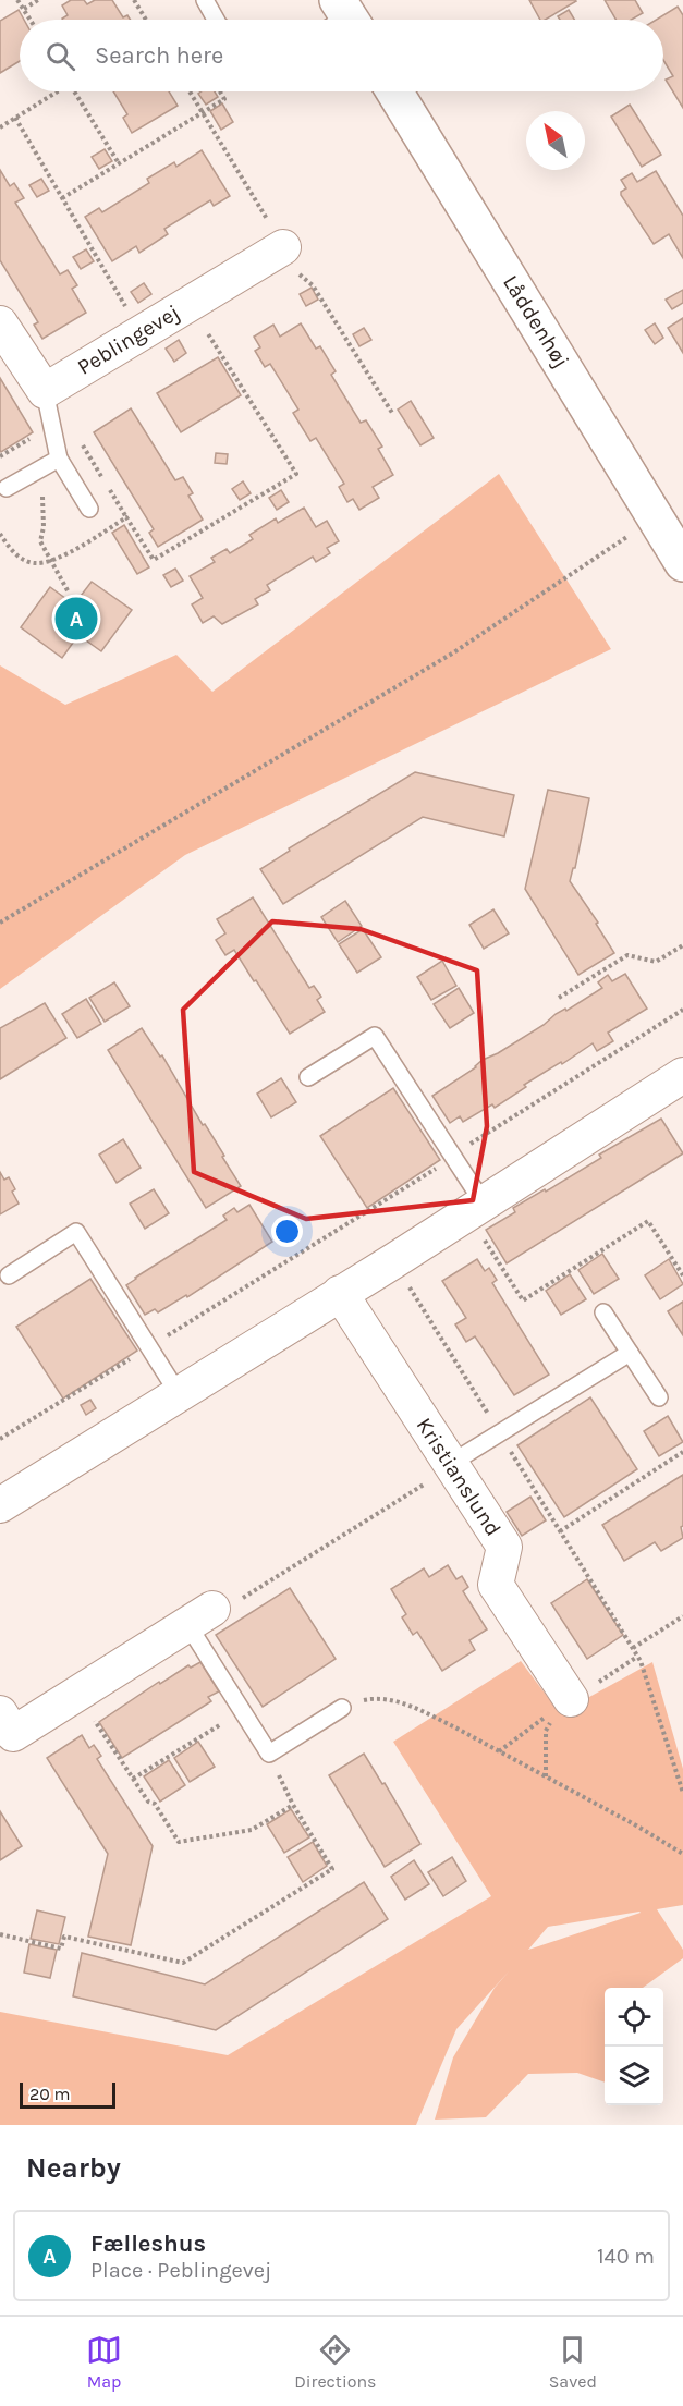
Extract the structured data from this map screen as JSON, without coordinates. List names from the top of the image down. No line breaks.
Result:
{"streets":{"street":["Låddenhøj","Peblingevej","Kristianslund"]},"scale_bar":"20 m","north":"top left","page":{"search":"Search here","pins":"A","scale":"20 m","heading":"Nearby","list":[{"mark":"A","name":"Fælleshus","note":"Place · Peblingevej","value":"140 m"}],"nav":["Map","Directions","Saved"]}}
